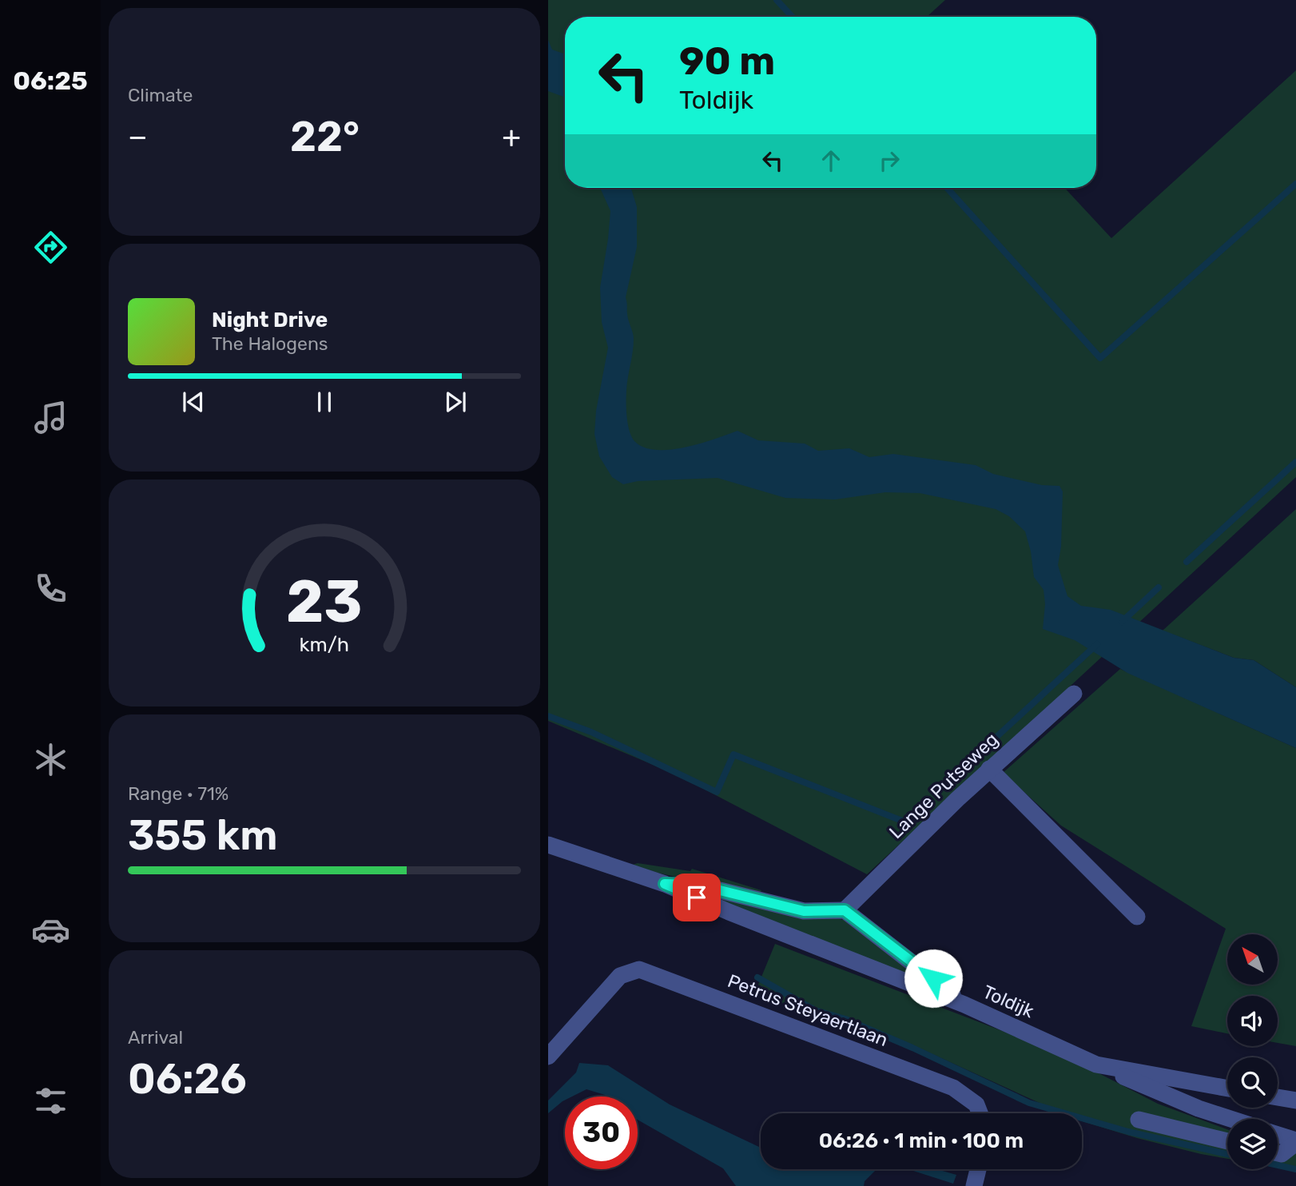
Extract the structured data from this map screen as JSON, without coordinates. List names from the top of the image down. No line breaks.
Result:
{"streets":{"street":["Lange Putseweg","Toldijk","Petrus Steyaertlaan"]},"north":"top left","page":{"tabs":"06:25","tile":["Climate",["Range · 71%","355 km"],["Arrival","06:26"]],"turn":["90 m","Toldijk"],"heat":["−","22°","+"],"song":["Night Drive","The Halogens"],"limit":"30","trip":"06:26 · 1 min · 100 m","gauge":["23","km/h"]}}
